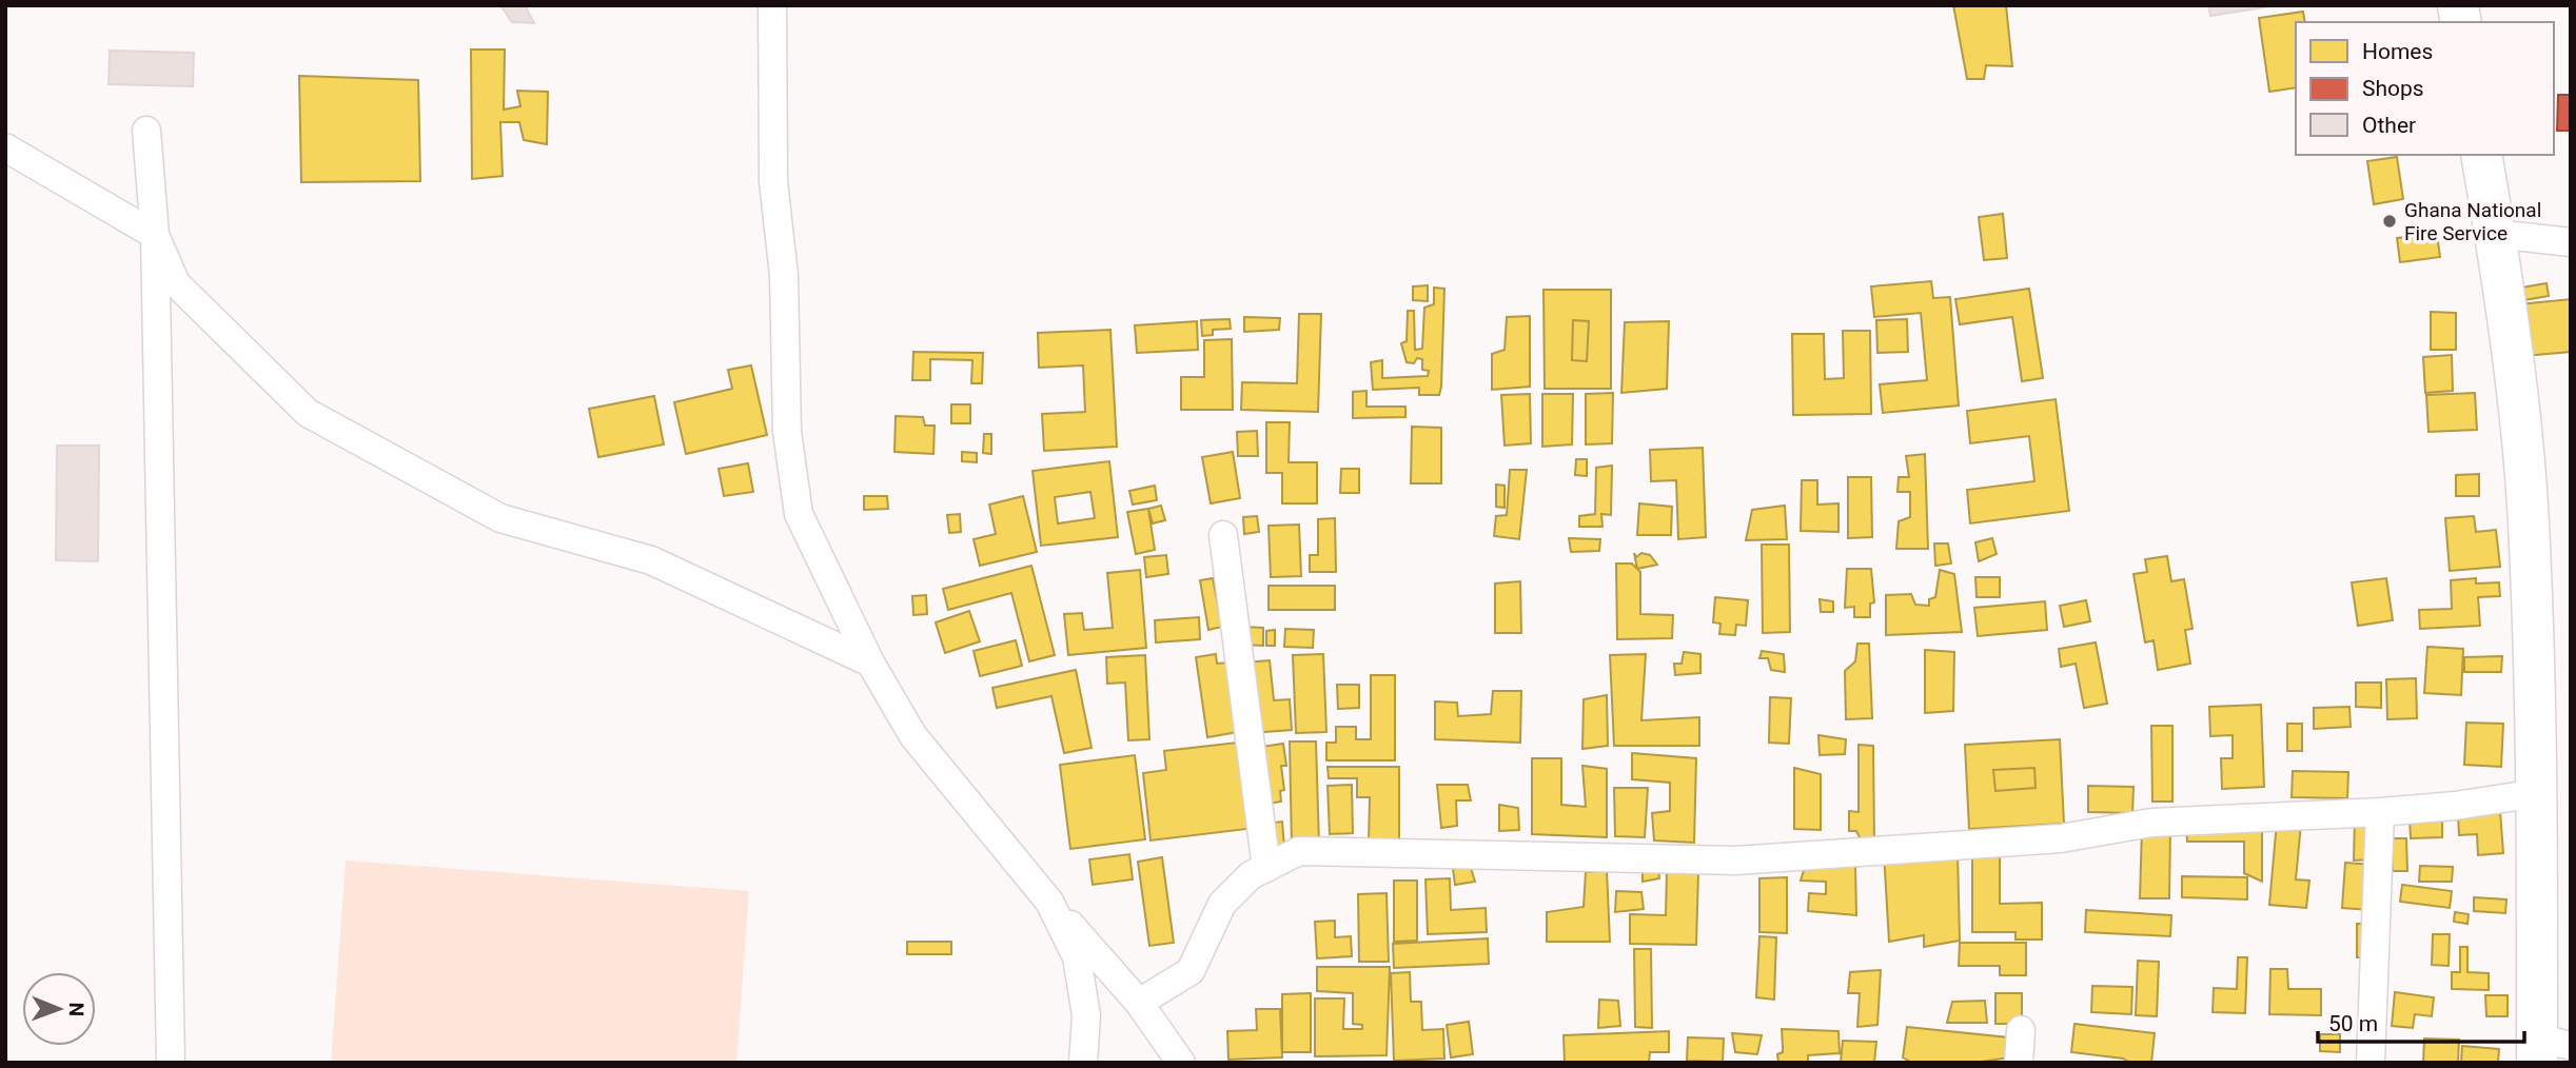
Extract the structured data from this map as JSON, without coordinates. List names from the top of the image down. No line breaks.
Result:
{"places":["Ghana National Fire Service"],"legend":["Homes","Shops","Other"],"scale_bar":"50 m","north":"right"}
